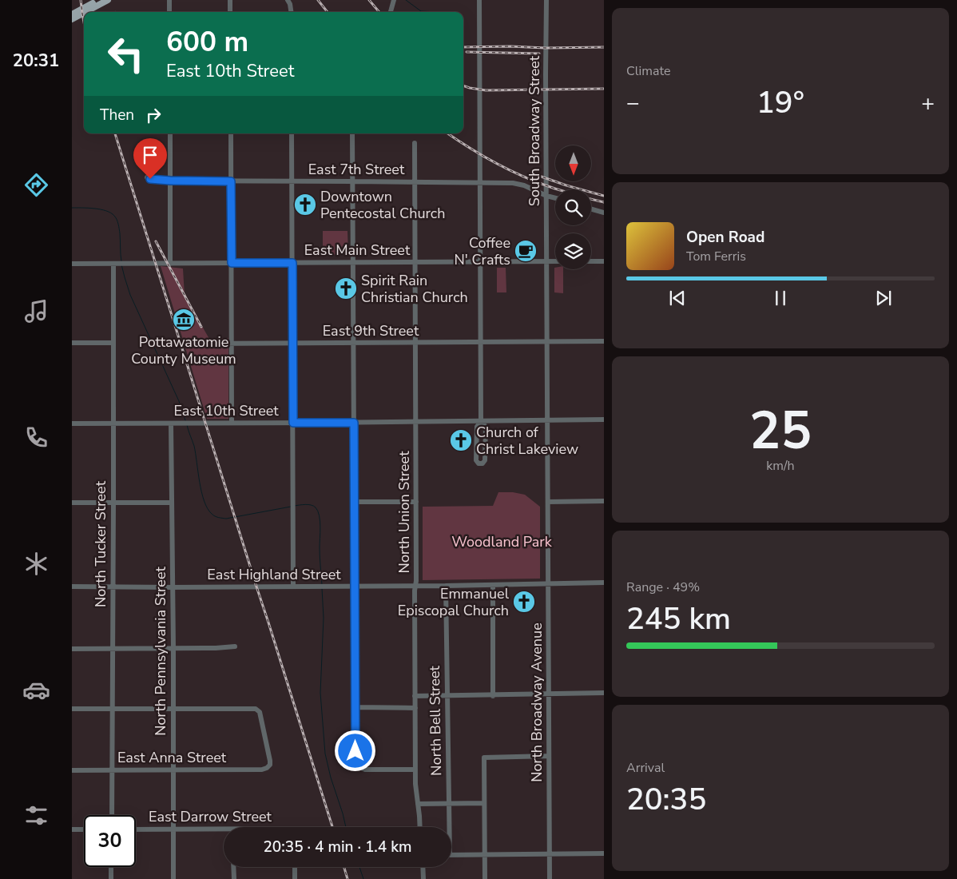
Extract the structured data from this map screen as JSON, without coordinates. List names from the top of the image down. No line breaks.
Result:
{"streets":{"street":["South Broadway Street","East 7th Street","East Main Street","East 9th Street","East 10th Street","North Union Street","North Tucker Street","East Highland Street","North Pennsylvania Street","North Broadway Avenue","North Bell Street","East Anna Street","East Darrow Street"]},"crossings":[["South Broadway Street","East 7th Street"],["South Broadway Street","East Main Street"],["South Broadway Street","North Broadway Avenue"],["East 7th Street","North Union Street"],["East Main Street","North Union Street"],["East Main Street","North Tucker Street"],["East Main Street","North Broadway Avenue"],["East 9th Street","North Union Street"],["East 9th Street","North Broadway Avenue"],["East 10th Street","North Union Street"],["East 10th Street","North Tucker Street"],["East 10th Street","North Pennsylvania Street"],["East 10th Street","North Broadway Avenue"],["North Union Street","East Highland Street"],["North Tucker Street","East Highland Street"],["North Tucker Street","East Anna Street"],["East Highland Street","North Pennsylvania Street"],["East Highland Street","North Broadway Avenue"],["East Highland Street","North Bell Street"],["North Pennsylvania Street","East Anna Street"],["North Pennsylvania Street","East Darrow Street"]],"parks":["Woodland Park"],"places":{"church":["Downtown Pentecostal Church","Spirit Rain Christian Church","Church of Christ Lakeview","Emmanuel Episcopal Church"],"cafe":["Coffee N' Crafts"],"museum":["Pottawatomie County Museum"]},"north":"bottom","page":{"tabs":"20:31","tile":["Climate",["25","km/h"],["Range · 49%","245 km"],["Arrival","20:35"]],"turn":["600 m","East 10th Street"],"heat":["−","19°","+"],"then":"Then","song":["Open Road","Tom Ferris"],"limit":"30","trip":"20:35 · 4 min · 1.4 km"}}
